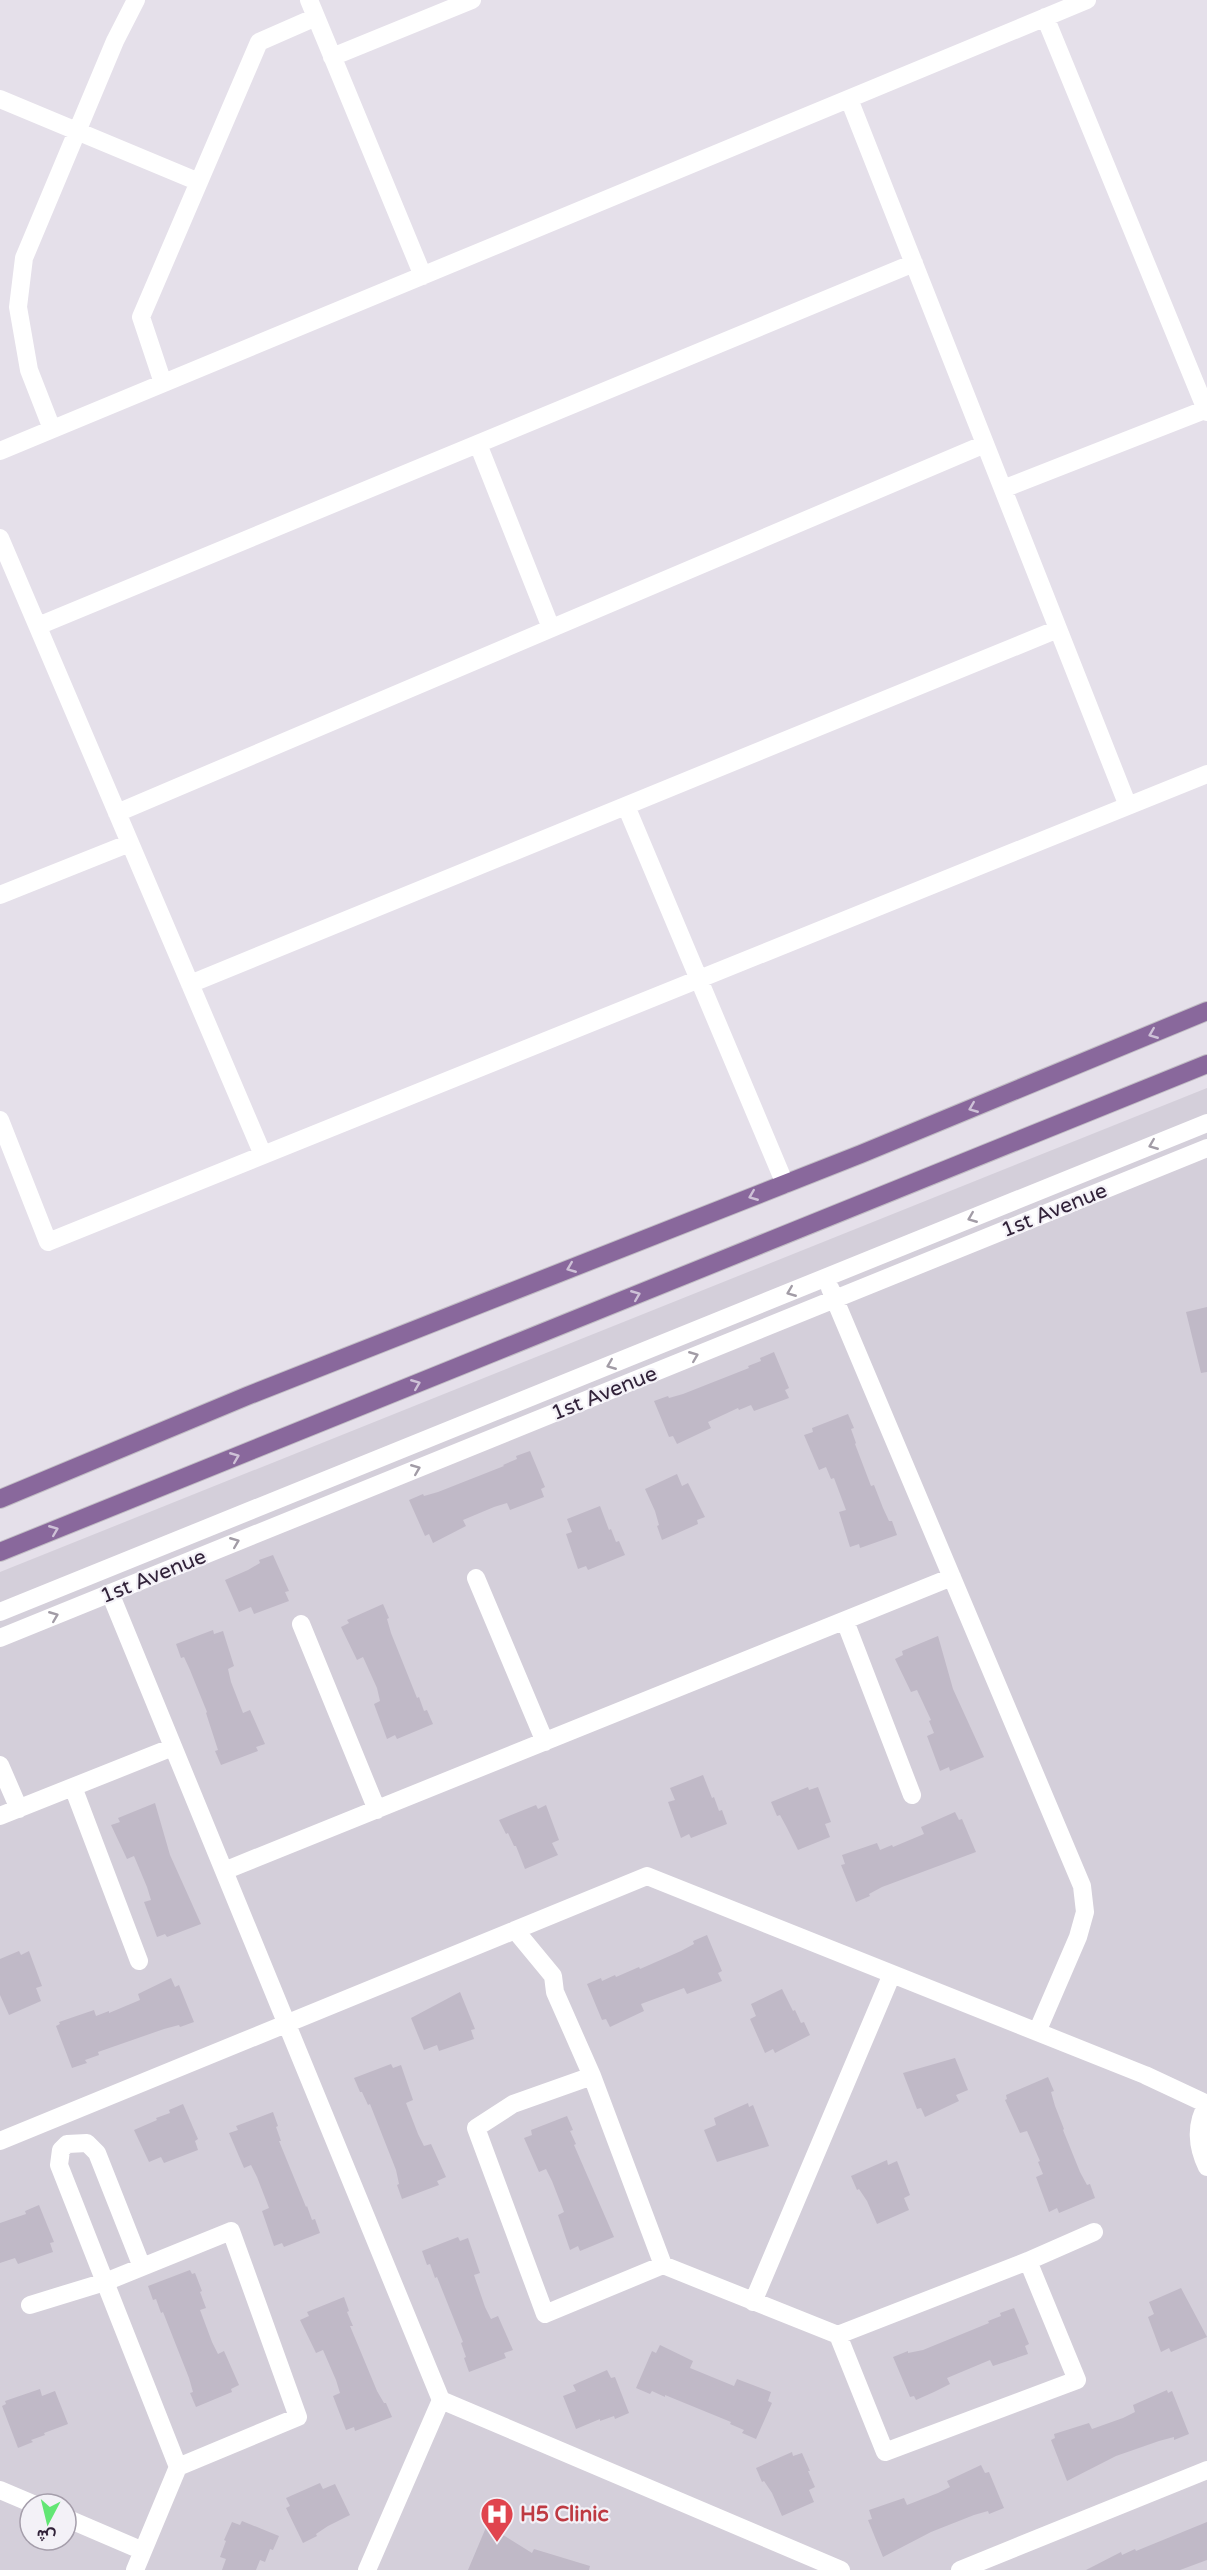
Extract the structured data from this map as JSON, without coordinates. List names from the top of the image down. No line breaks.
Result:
{"streets":{"street":["1st Avenue"]},"places":{"hospital":["H5 Clinic"]},"north":"bottom"}
